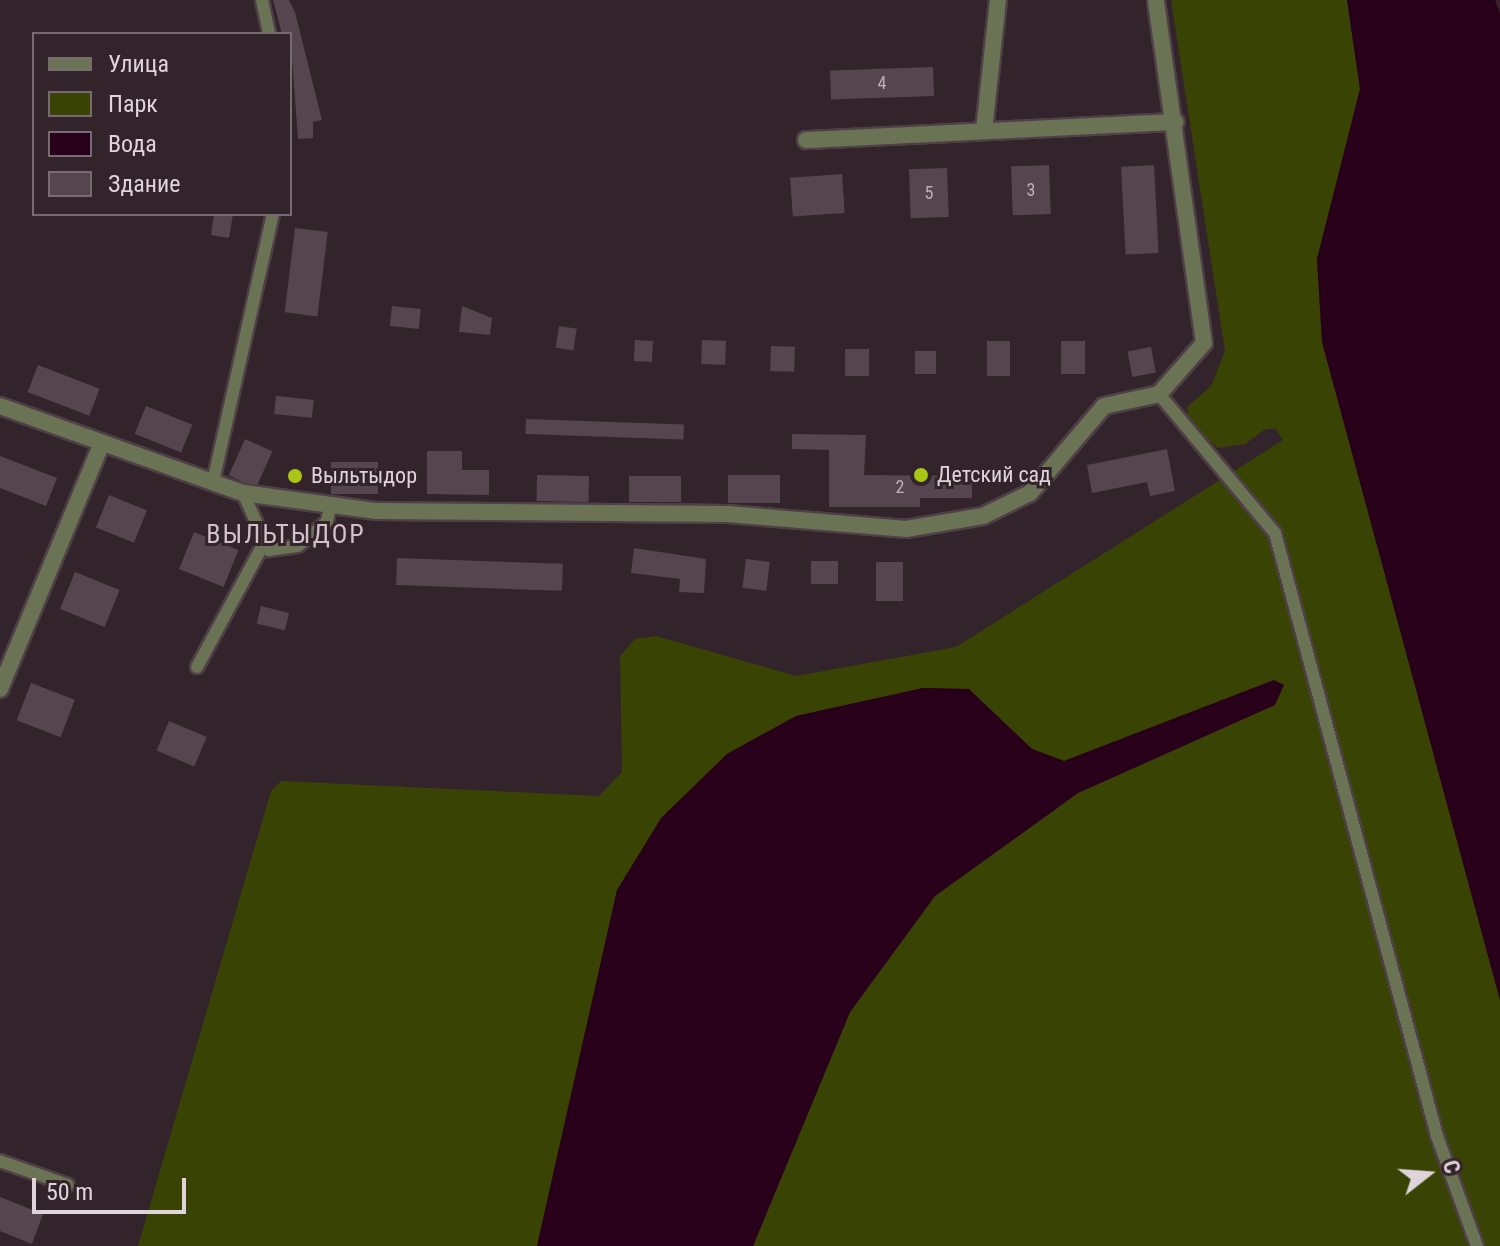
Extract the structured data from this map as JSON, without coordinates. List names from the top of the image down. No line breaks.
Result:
{"districts":["ВЫЛЬТЫДОР"],"places":["Детский сад","Выльтыдор"],"house_numbers":["4","3","5","2"],"legend":["Улица","Парк","Вода","Здание"],"scale_bar":"50 m","north":"right"}
